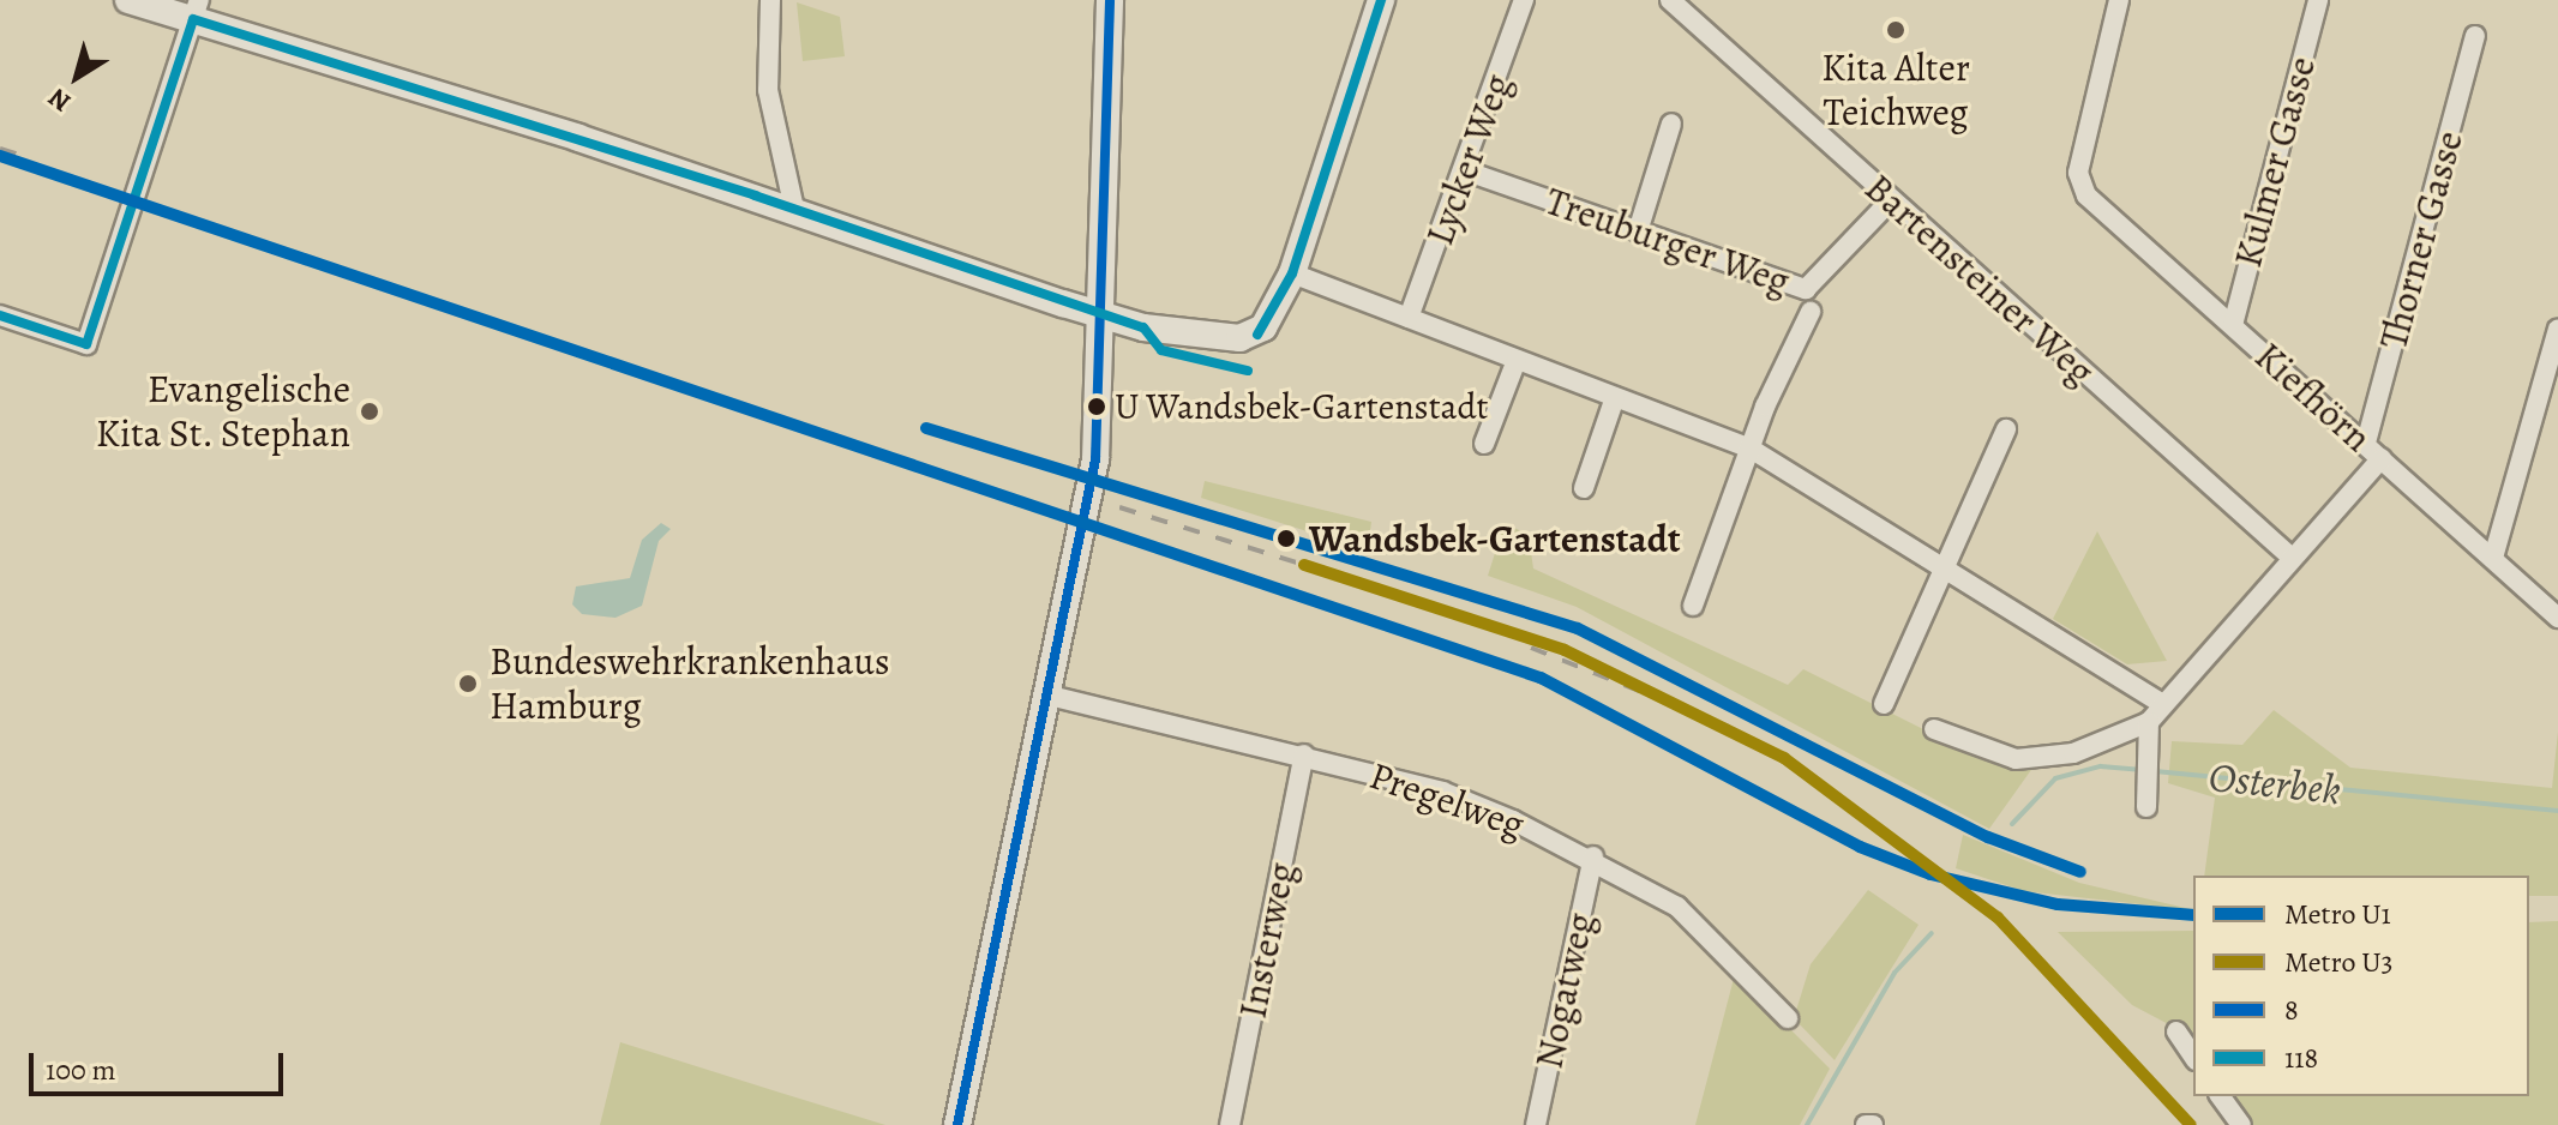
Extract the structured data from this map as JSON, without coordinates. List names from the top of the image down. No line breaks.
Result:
{"streets":{"street":["Lycker Weg","Kulmer Gasse","Thorner Gasse","Treuburger Weg","Bartensteiner Weg","Kiefhörn","Pregelweg","Insterweg","Nogatweg"]},"crossings":[["Lycker Weg","Treuburger Weg"],["Kulmer Gasse","Kiefhörn"],["Thorner Gasse","Kiefhörn"],["Treuburger Weg","Bartensteiner Weg"],["Pregelweg","Insterweg"],["Pregelweg","Nogatweg"]],"water":["Osterbek"],"places":["Kita Alter Teichweg","U Wandsbek-Gartenstadt","Evangelische Kita St. Stephan","Wandsbek-Gartenstadt","Bundeswehrkrankenhaus Hamburg"],"lines":["transit line 8","transit line 118","metro line U1","metro line U3"],"legend":["Metro U1","Metro U3","8","118"],"scale_bar":"100 m","north":"bottom left"}
